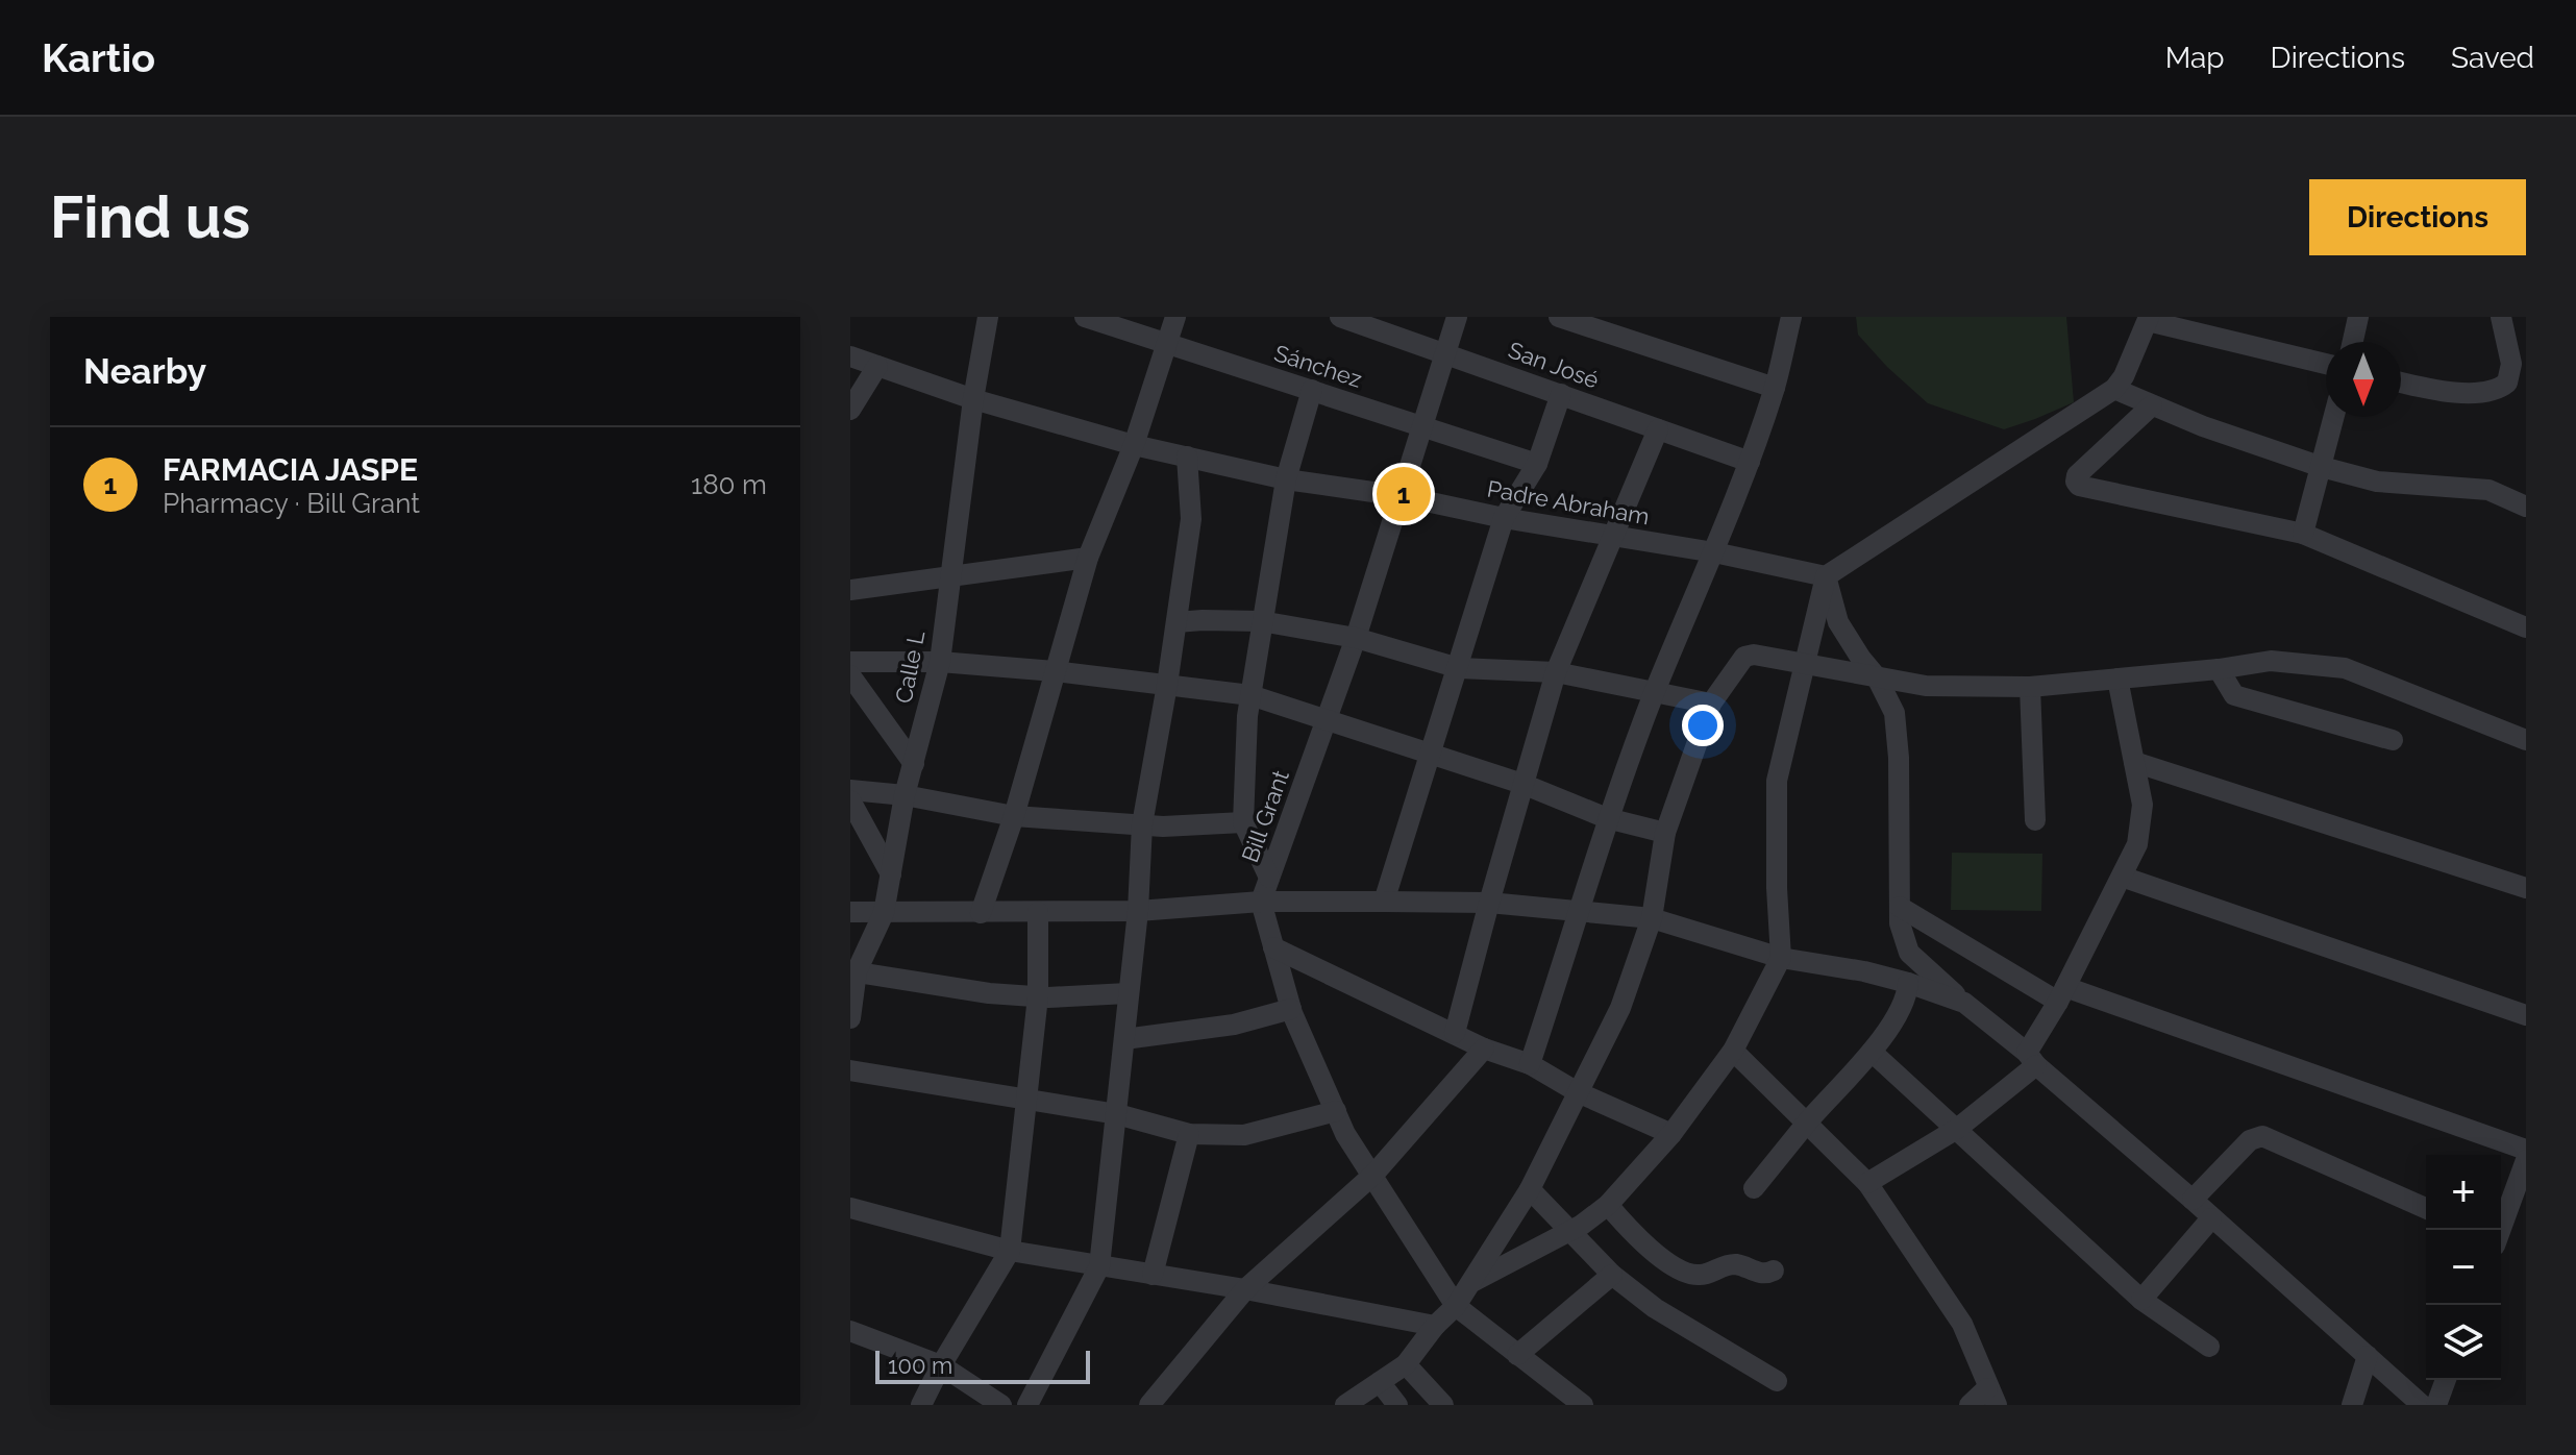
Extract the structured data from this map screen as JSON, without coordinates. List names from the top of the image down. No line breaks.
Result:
{"streets":{"street":["San José","Sánchez","Padre Abraham","Calle L","Bill Grant"]},"crossings":[["San José","Bill Grant"],["Sánchez","Bill Grant"],["Padre Abraham","Calle L"],["Padre Abraham","Bill Grant"]],"scale_bar":"100 m","north":"bottom","page":{"header":"Kartio","nav":["Map","Directions","Saved"],"buttons":"Directions","title":"Find us","heading":"Nearby","list":[{"mark":"1","name":"FARMACIA JASPE","note":"Pharmacy · Bill Grant","value":"180 m"}],"pins":"1","map_buttons":["+","−"],"scale":"100 m"}}
